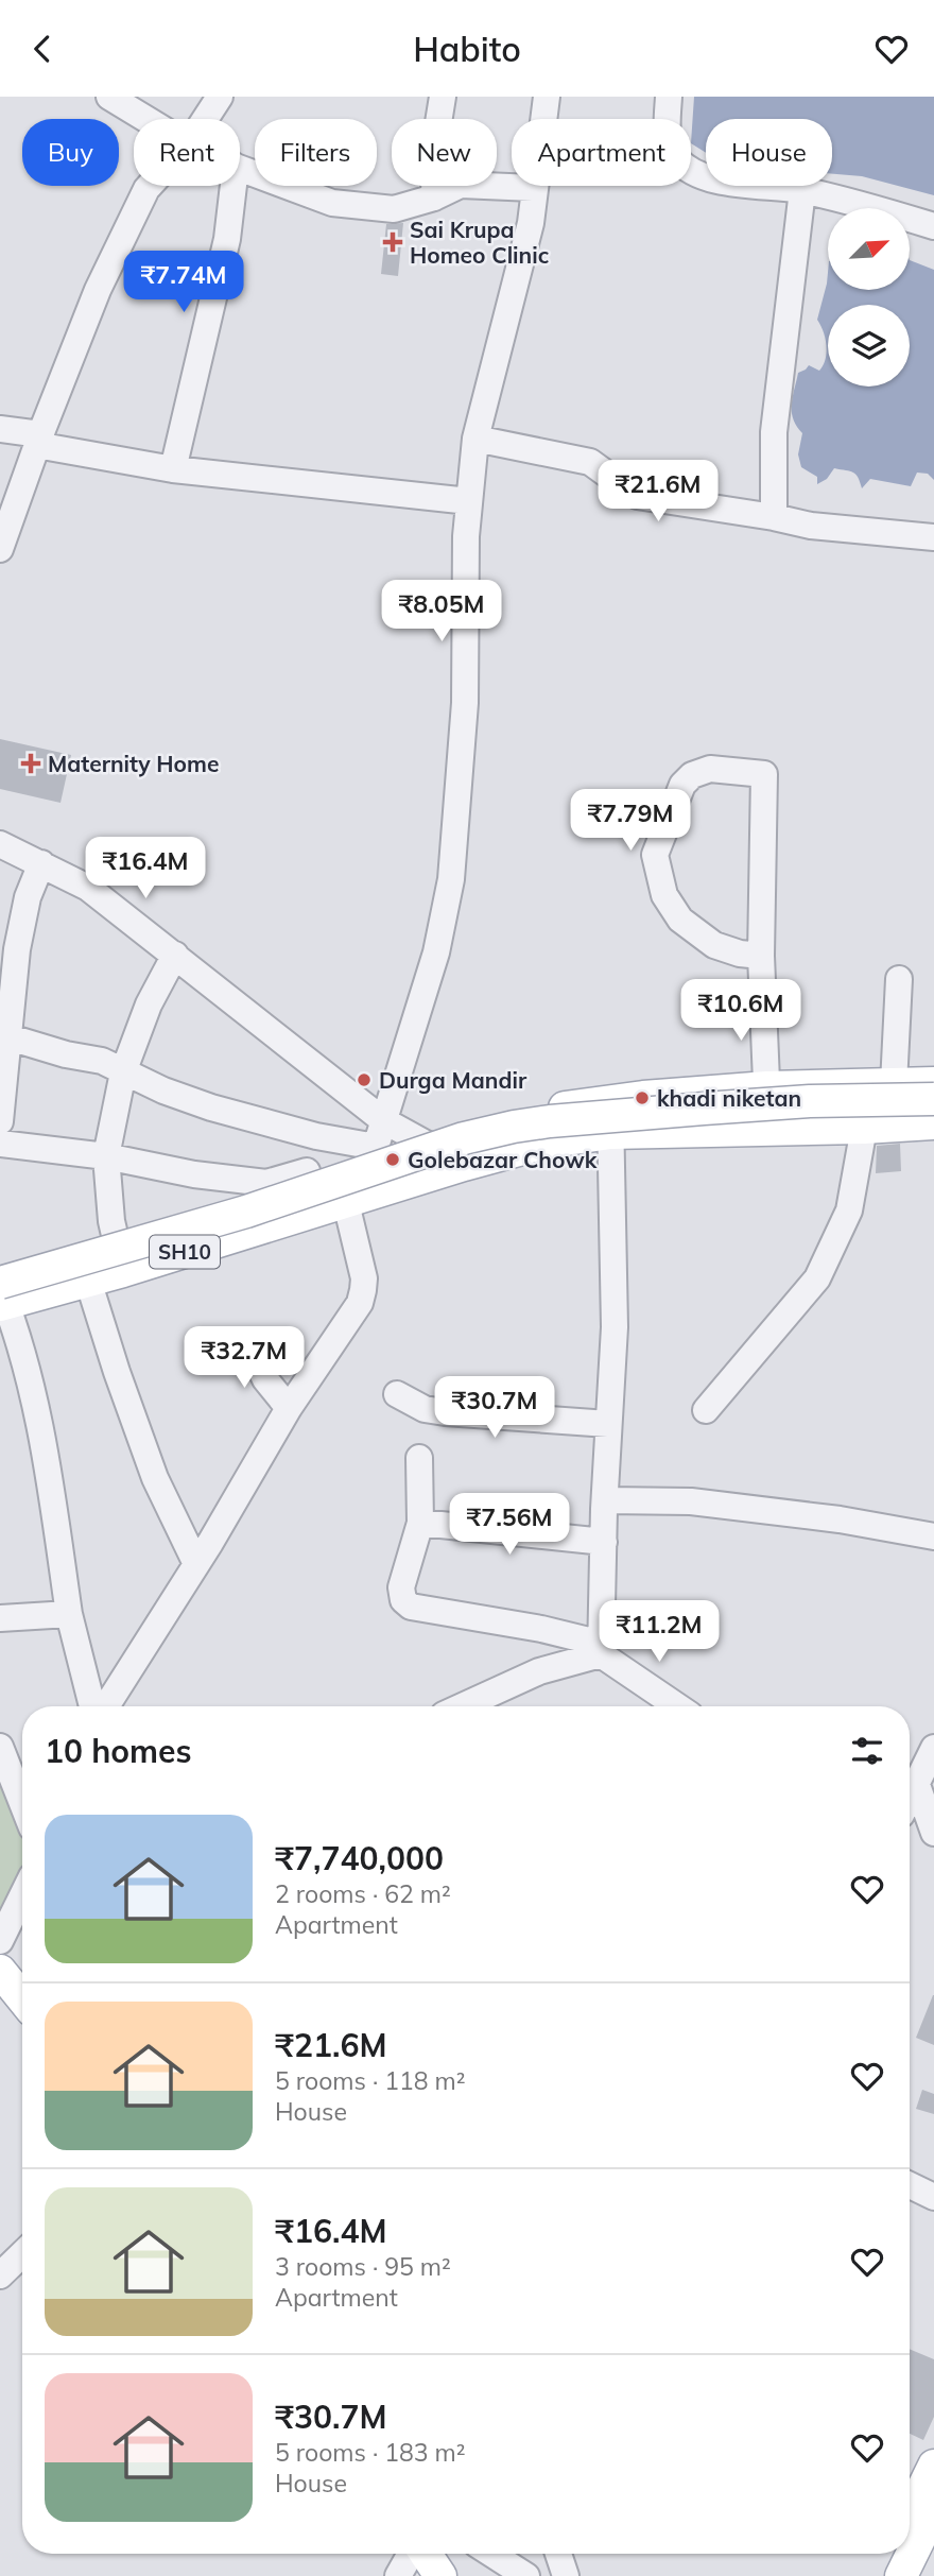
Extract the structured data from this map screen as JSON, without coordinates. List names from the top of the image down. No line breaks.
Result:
{"streets":{"main road":["SH10"]},"places":{"health":["Sai Krupa Homeo Clinic","Maternity Home"],"other":["Durga Mandir","khadi niketan","Golebazar Chowk"]},"north":"top right","page":{"header":"Habito","chip":["Buy","Rent","Filters","New","Apartment","House"],"price":["₹7.74M","₹21.6M","₹8.05M","₹7.79M","₹16.4M","₹10.6M","₹32.7M","₹30.7M","₹7.56M","₹11.2M"],"heading":"10 homes","list":[{"name":"₹7,740,000","note":"2 rooms · 62 m² · Apartment"},{"name":"₹21.6M","note":"5 rooms · 118 m² · House"},{"name":"₹16.4M","note":"3 rooms · 95 m² · Apartment"},{"name":"₹30.7M","note":"5 rooms · 183 m² · House"}]}}
